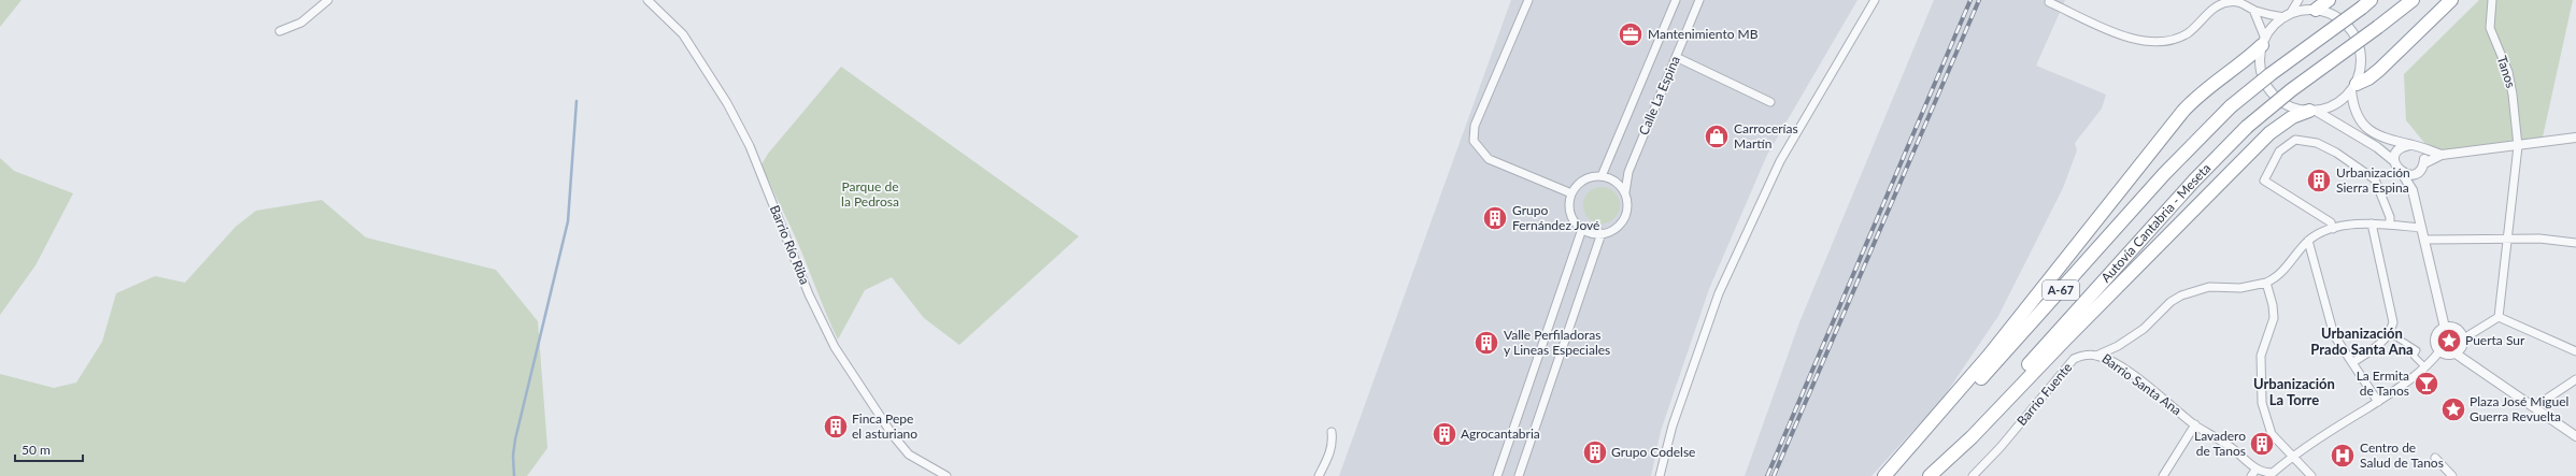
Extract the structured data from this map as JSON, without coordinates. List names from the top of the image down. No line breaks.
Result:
{"streets":{"highway":["Autovía Cantabria - Meseta","A-67"],"street":["Tanos","Calle La Espina","Barrio Río Riba","Barrio Santa Ana","Barrio Fuente"]},"crossings":[["Barrio Santa Ana","Barrio Fuente"]],"districts":["Urbanización Prado Santa Ana","Urbanización La Torre"],"parks":["Parque de la Pedrosa"],"places":{"office":["Mantenimiento MB"],"shop":["Carrocerías Martín"],"building":["Urbanización Sierra Espina","Grupo Fernández Jové","Valle Perfiladoras y Lineas Especiales","Finca Pepe el asturiano","Agrocantabria","Lavadero de Tanos","Grupo Codelse"],"place":["Puerta Sur","Plaza José Miguel Guerra Revuelta"],"bar":["La Ermita de Tanos"],"hospital":["Centro de Salud de Tanos"]},"scale_bar":"50 m"}
